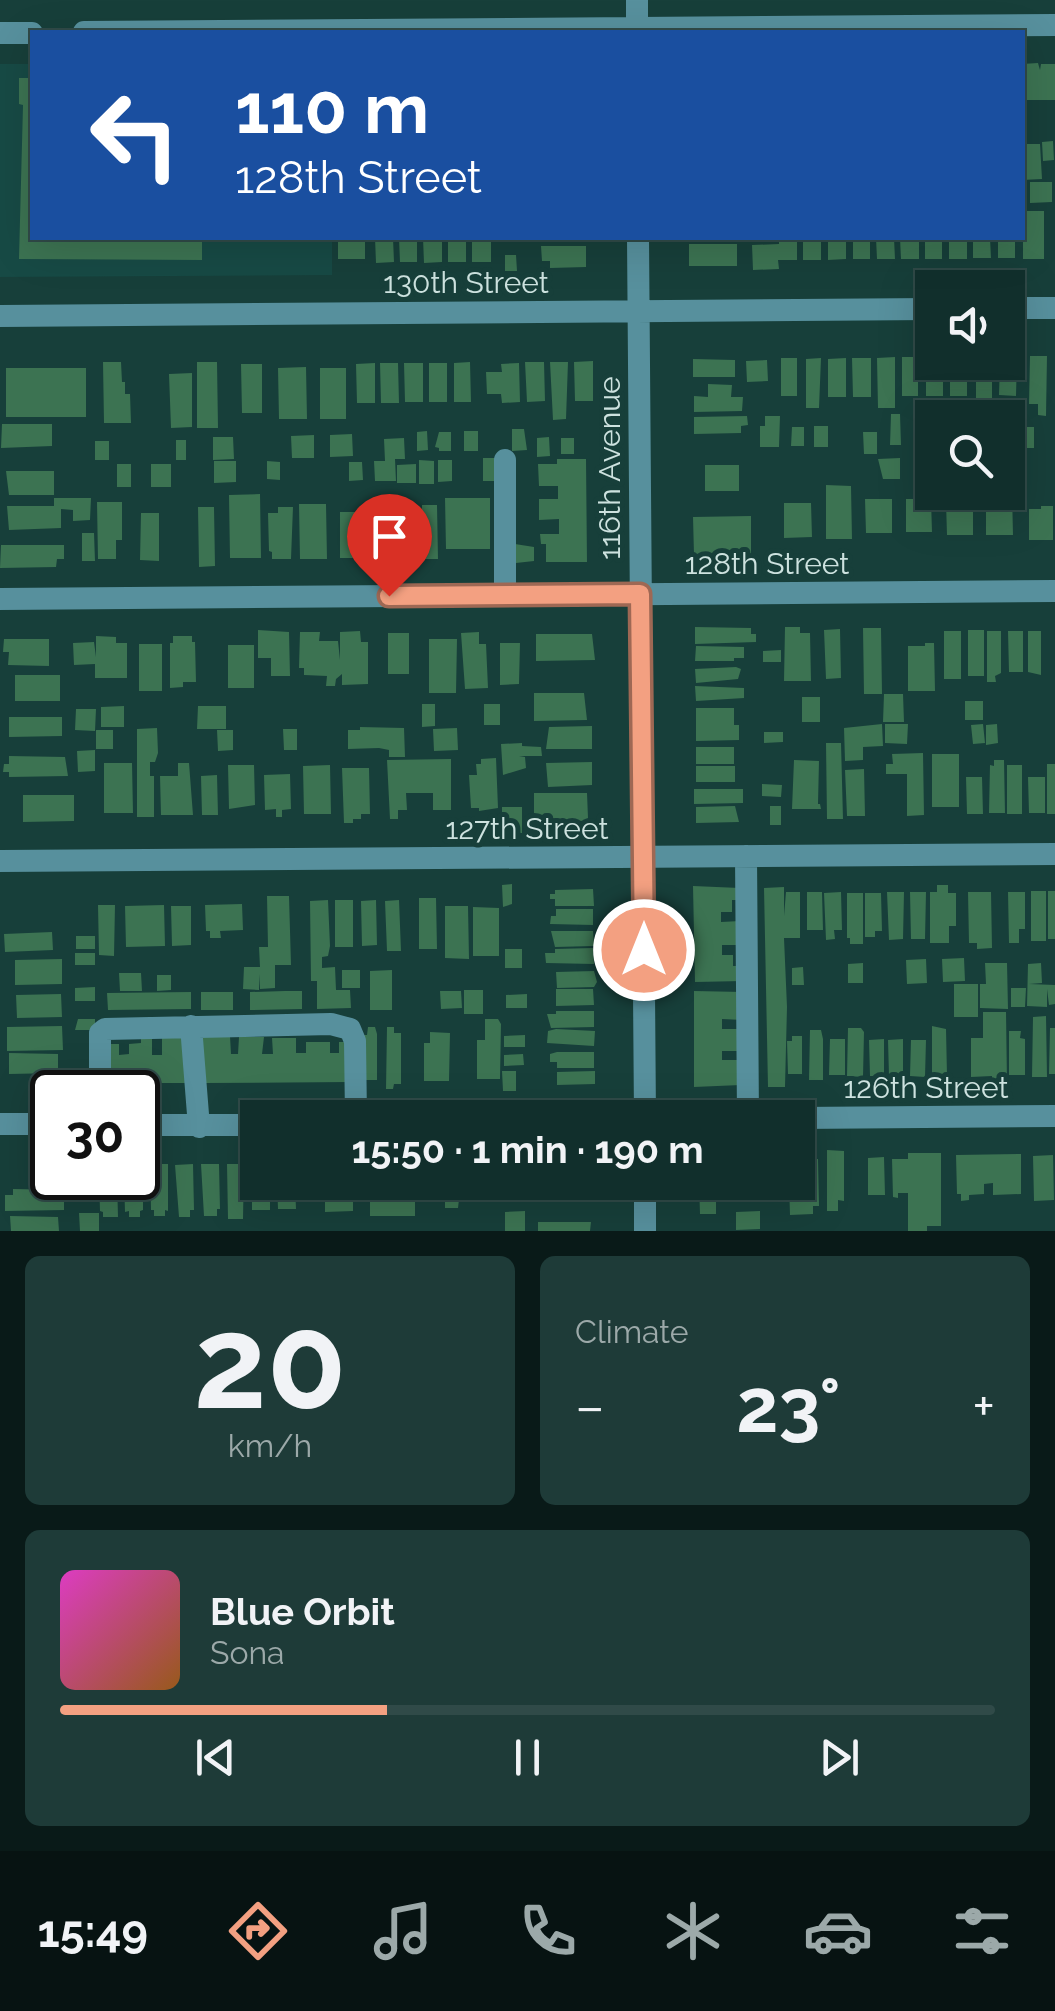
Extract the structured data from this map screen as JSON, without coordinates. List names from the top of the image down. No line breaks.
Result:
{"streets":{"street":["130th Street","116th Avenue","128th Street","127th Street","126th Street"]},"crossings":[["130th Street","116th Avenue"],["116th Avenue","128th Street"],["116th Avenue","127th Street"]],"page":{"turn":["110 m","128th Street"],"limit":"30","trip":"15:50 · 1 min · 190 m","tile":[["20","km/h"],"Climate"],"heat":["−","23°","+"],"song":["Blue Orbit","Sona"],"tabs":"15:49"}}
